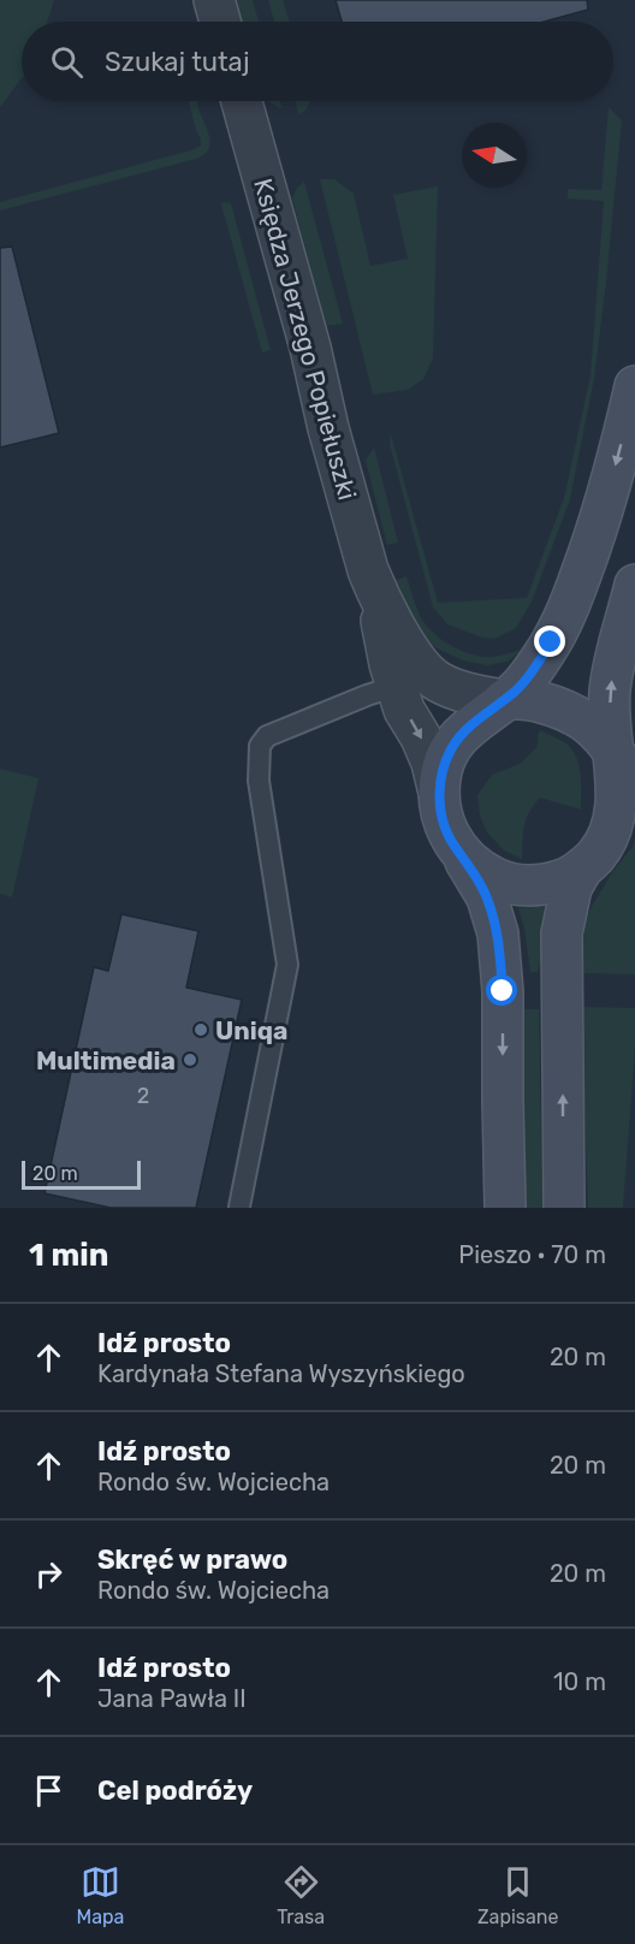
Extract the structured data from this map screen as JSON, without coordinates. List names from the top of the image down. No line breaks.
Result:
{"streets":{"street":["Księdza Jerzego Popiełuszki"]},"places":["Uniqa","Multimedia"],"house_numbers":["2"],"scale_bar":"20 m","north":"left","page":{"search":"Szukaj tutaj","scale":"20 m","heading":["1 min","Pieszo · 70 m"],"list":[["Idź prosto","Kardynała Stefana Wyszyńskiego","20 m"],["Idź prosto","Rondo św. Wojciecha","20 m"],["Skręć w prawo","Rondo św. Wojciecha","20 m"],["Idź prosto","Jana Pawła II","10 m"],"Cel podróży"],"nav":["Mapa","Trasa","Zapisane"]}}
